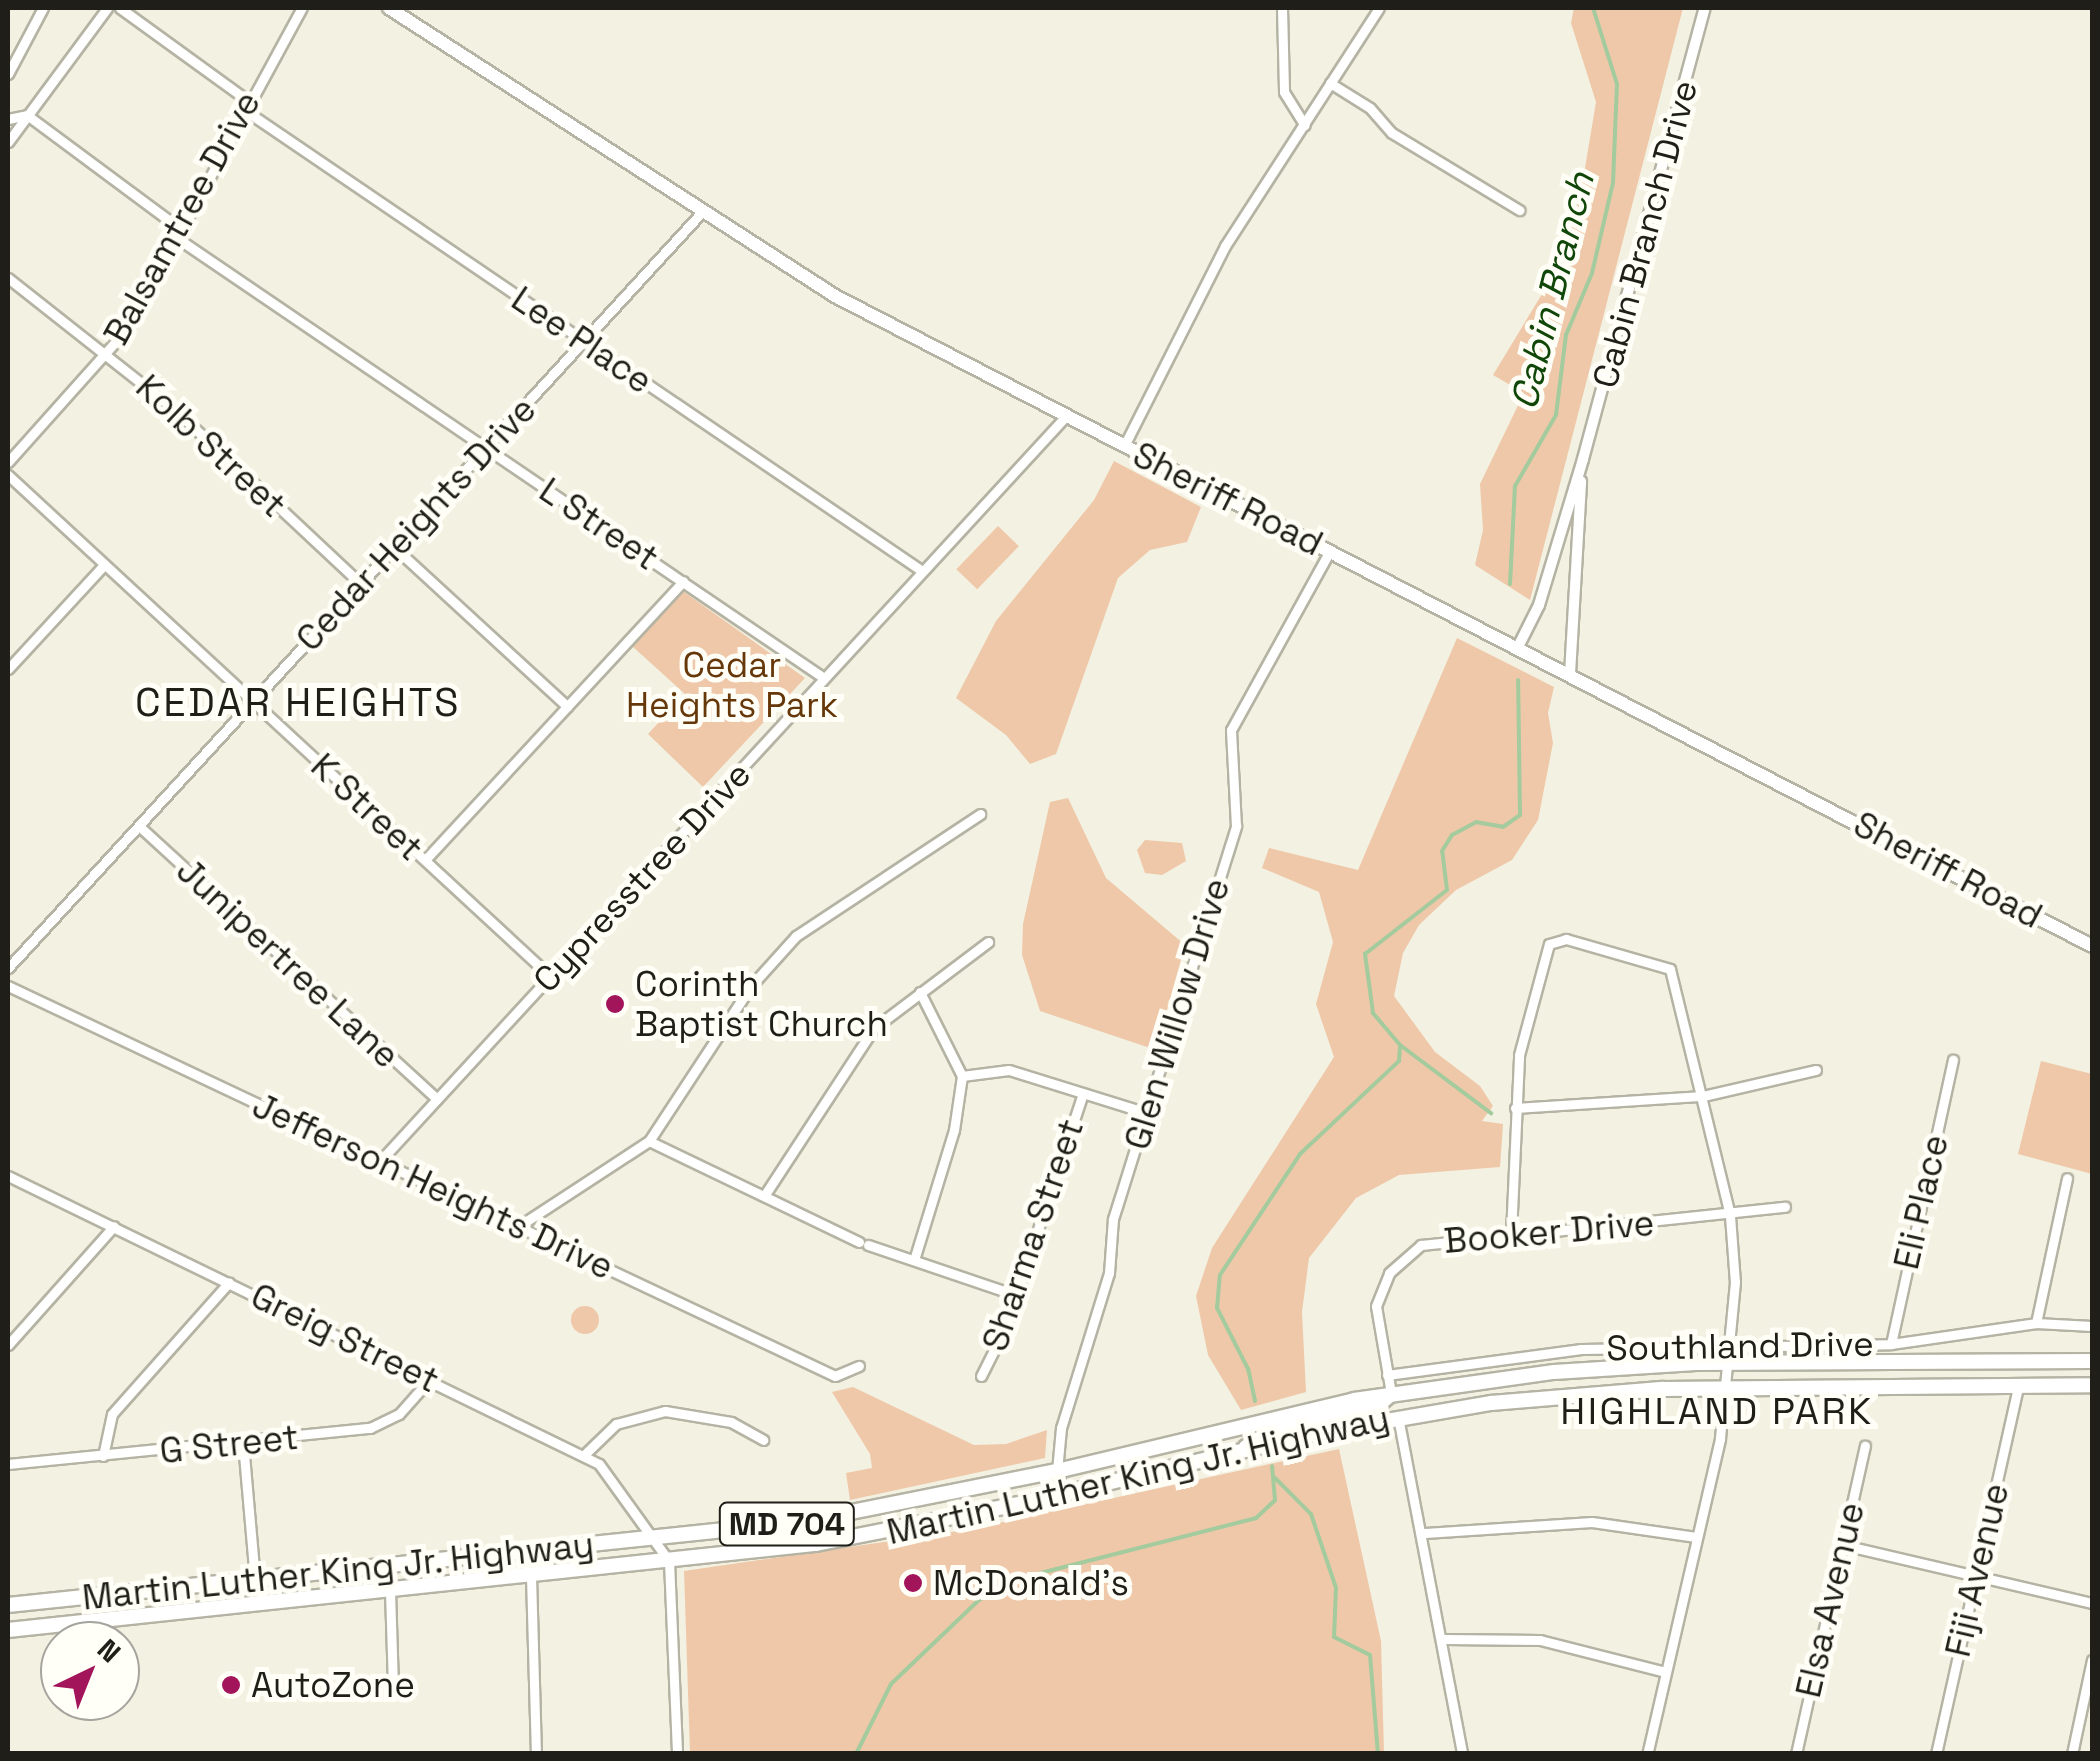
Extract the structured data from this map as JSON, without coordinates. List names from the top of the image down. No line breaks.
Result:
{"streets":{"main road":["Sheriff Road","Martin Luther King Jr. Highway","MD 704"],"street":["Balsamtree Drive","Cabin Branch Drive","Lee Place","Kolb Street","Cedar Heights Drive","L Street","K Street","Cypresstree Drive","Junipertree Lane","Glen Willow Drive","Jefferson Heights Drive","Eli Place","Booker Drive","Sharma Street","Greig Street","Southland Drive","G Street","Fiji Avenue","Elsa Avenue"]},"crossings":[["Balsamtree Drive","Lee Place"],["Balsamtree Drive","Kolb Street"],["Balsamtree Drive","L Street"],["Cabin Branch Drive","Sheriff Road"],["Lee Place","Cedar Heights Drive"],["Lee Place","Cypresstree Drive"],["Kolb Street","Cedar Heights Drive"],["Sheriff Road","Cedar Heights Drive"],["Sheriff Road","Cypresstree Drive"],["Sheriff Road","Glen Willow Drive"],["Cedar Heights Drive","L Street"],["Cedar Heights Drive","K Street"],["Cedar Heights Drive","Junipertree Lane"],["L Street","Cypresstree Drive"],["K Street","Cypresstree Drive"],["Cypresstree Drive","Junipertree Lane"],["Cypresstree Drive","Jefferson Heights Drive"],["Glen Willow Drive","Martin Luther King Jr. Highway"],["Eli Place","Southland Drive"],["Booker Drive","Southland Drive"],["Booker Drive","Martin Luther King Jr. Highway"],["Greig Street","G Street"],["Greig Street","Martin Luther King Jr. Highway"],["Martin Luther King Jr. Highway","Fiji Avenue"]],"districts":["CEDAR HEIGHTS","HIGHLAND PARK"],"water":["Cabin Branch"],"parks":["Cedar Heights Park"],"places":["Corinth Baptist Church","McDonald's","AutoZone"],"north":"top right"}
